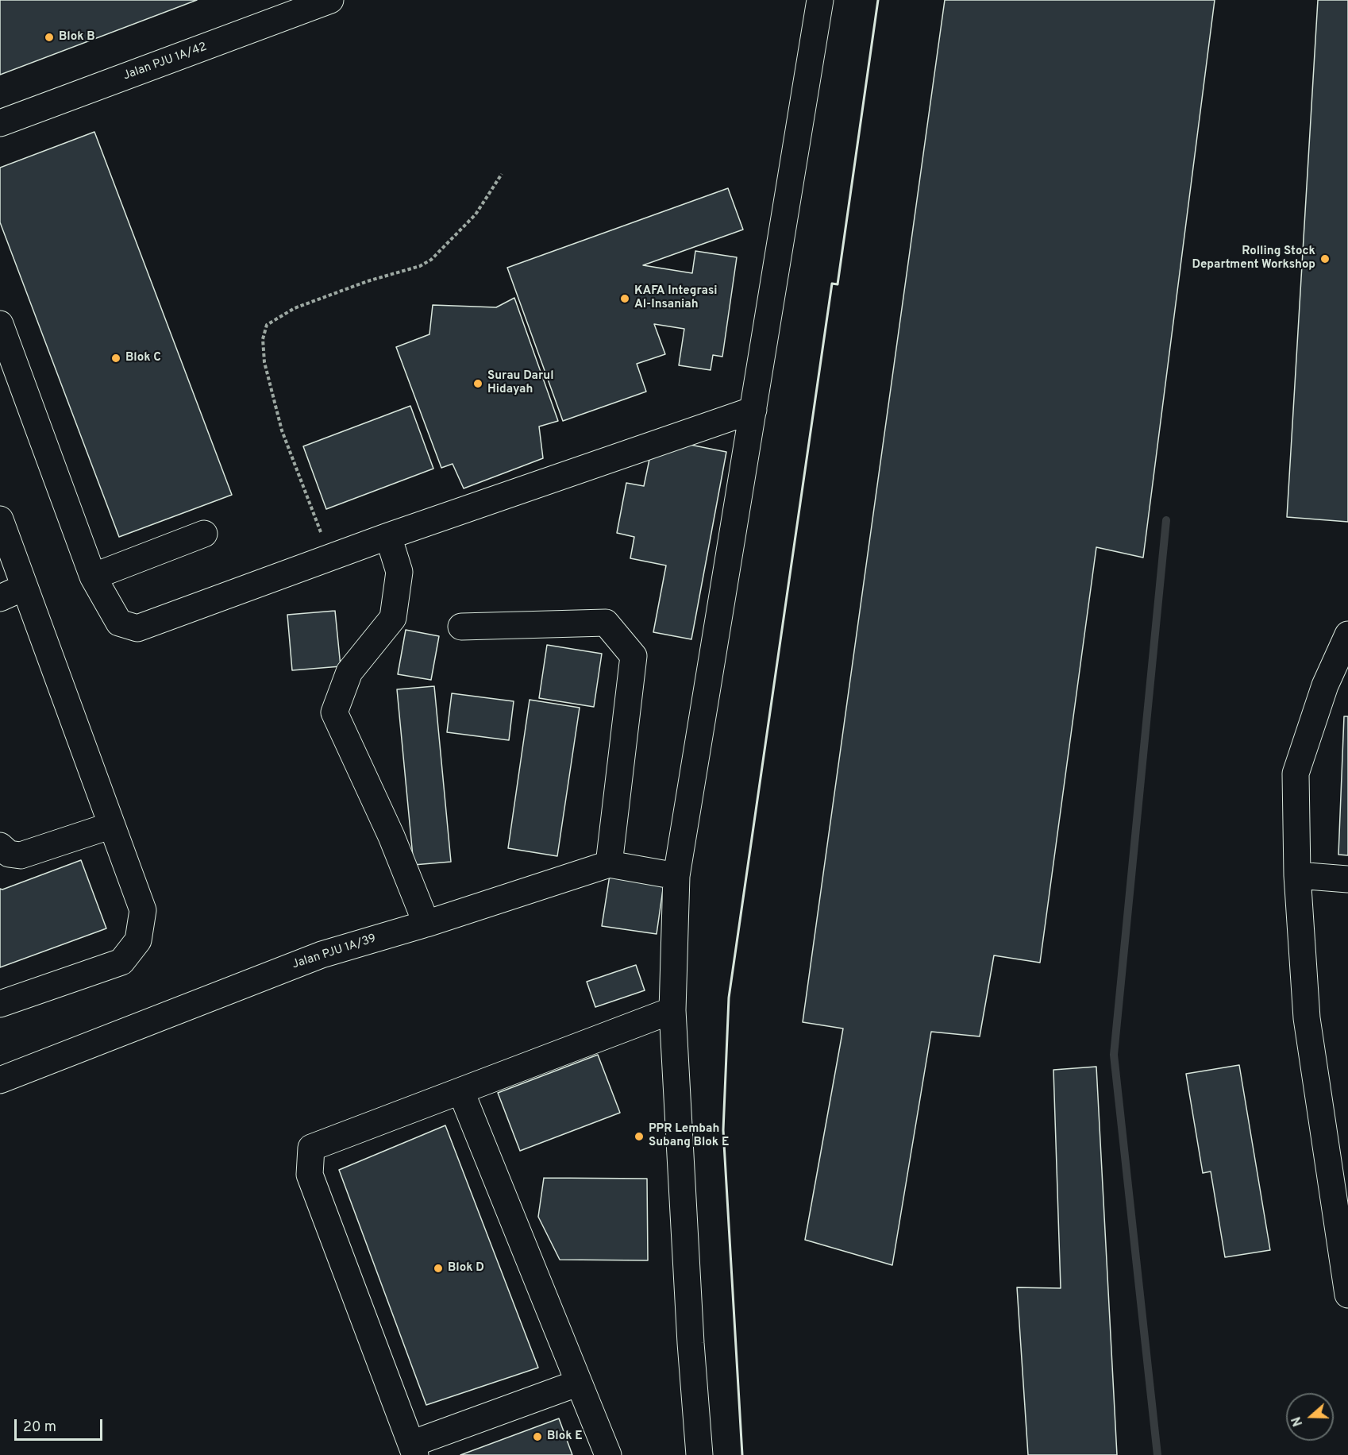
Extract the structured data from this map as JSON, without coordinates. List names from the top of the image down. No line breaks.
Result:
{"streets":{"street":["Jalan PJU 1A/42","Jalan PJU 1A/39"]},"places":["Blok B","Rolling Stock Department Workshop","KAFA Integrasi Al-Insaniah","Blok C","Surau Darul Hidayah","PPR Lembah Subang Blok E","Blok D","Blok E"],"scale_bar":"20 m","north":"left"}
